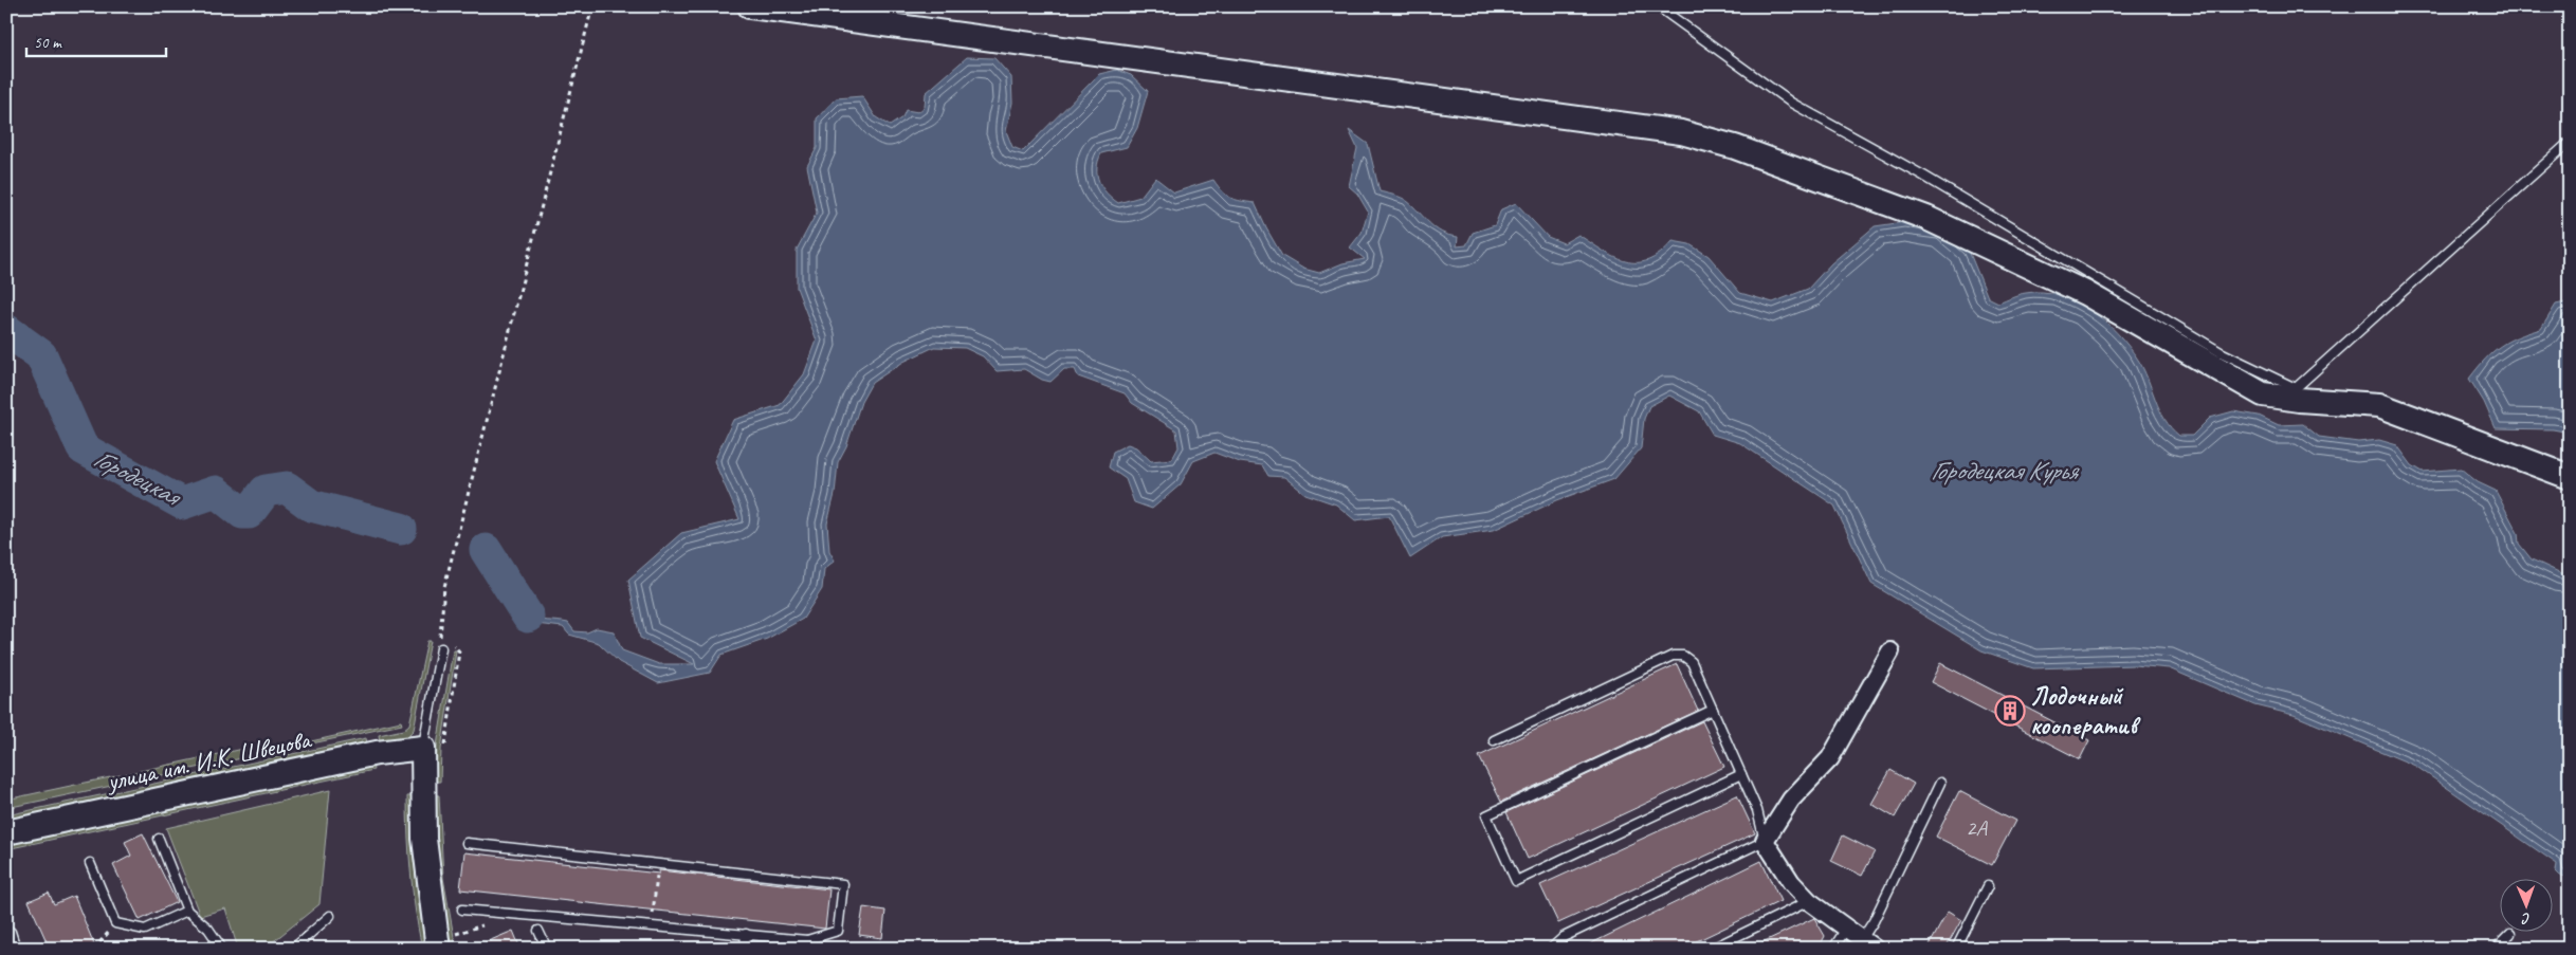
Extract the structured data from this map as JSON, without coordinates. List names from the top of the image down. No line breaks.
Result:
{"streets":{"main road":["улица им. И.К. Швецова"]},"water":["Городецкая Курья","Городецкая"],"places":{"building":["Лодочный кооператив"]},"house_numbers":["2А"],"scale_bar":"50 m","north":"bottom"}
